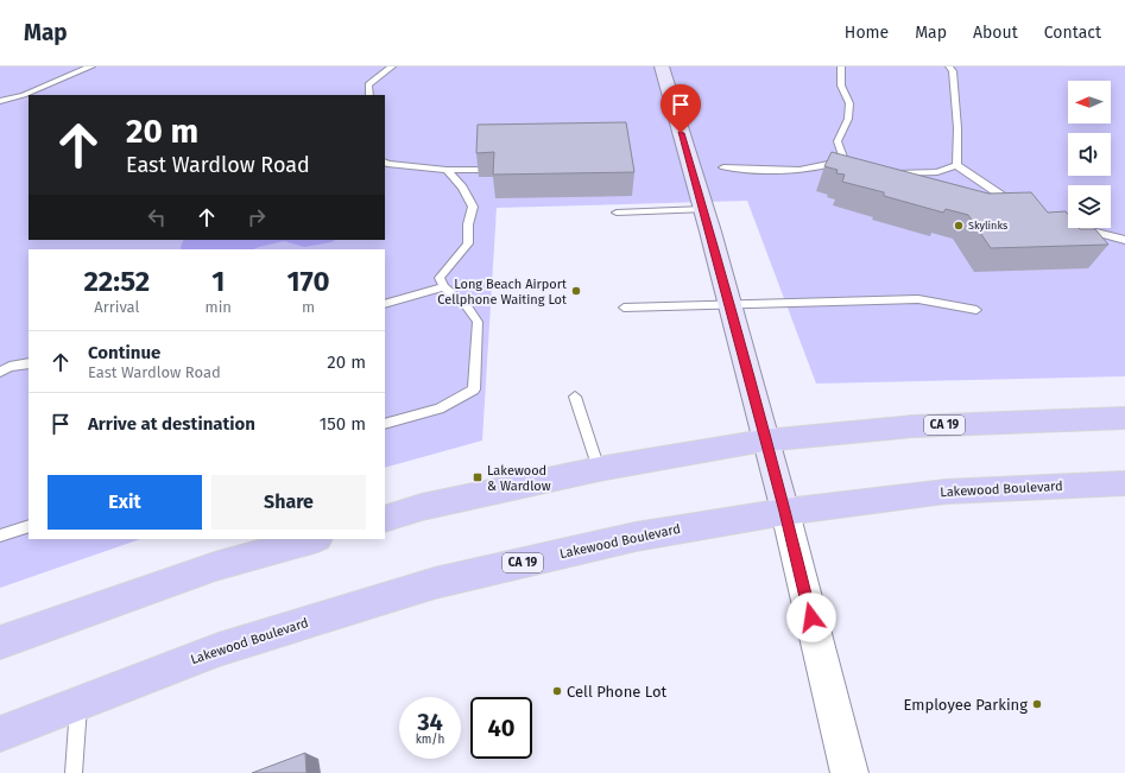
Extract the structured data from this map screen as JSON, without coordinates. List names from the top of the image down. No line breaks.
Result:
{"streets":{"main road":["CA 19","Lakewood Boulevard"]},"places":{"other":["Skylinks","Long Beach Airport Cellphone Waiting Lot","Cell Phone Lot","Employee Parking"],"transit":["Lakewood & Wardlow"]},"north":"left","page":{"header":"Map","nav":["Home","Map","About","Contact"],"turn":["20 m","East Wardlow Road"],"eta":["22:52","Arrival","1","min","170","m"],"list":[{"name":"Continue","note":"East Wardlow Road","value":"20 m"},{"name":"Arrive at destination","value":"150 m"}],"buttons":["Exit","Share"],"speed":"34 km/h","limit":"40"}}
